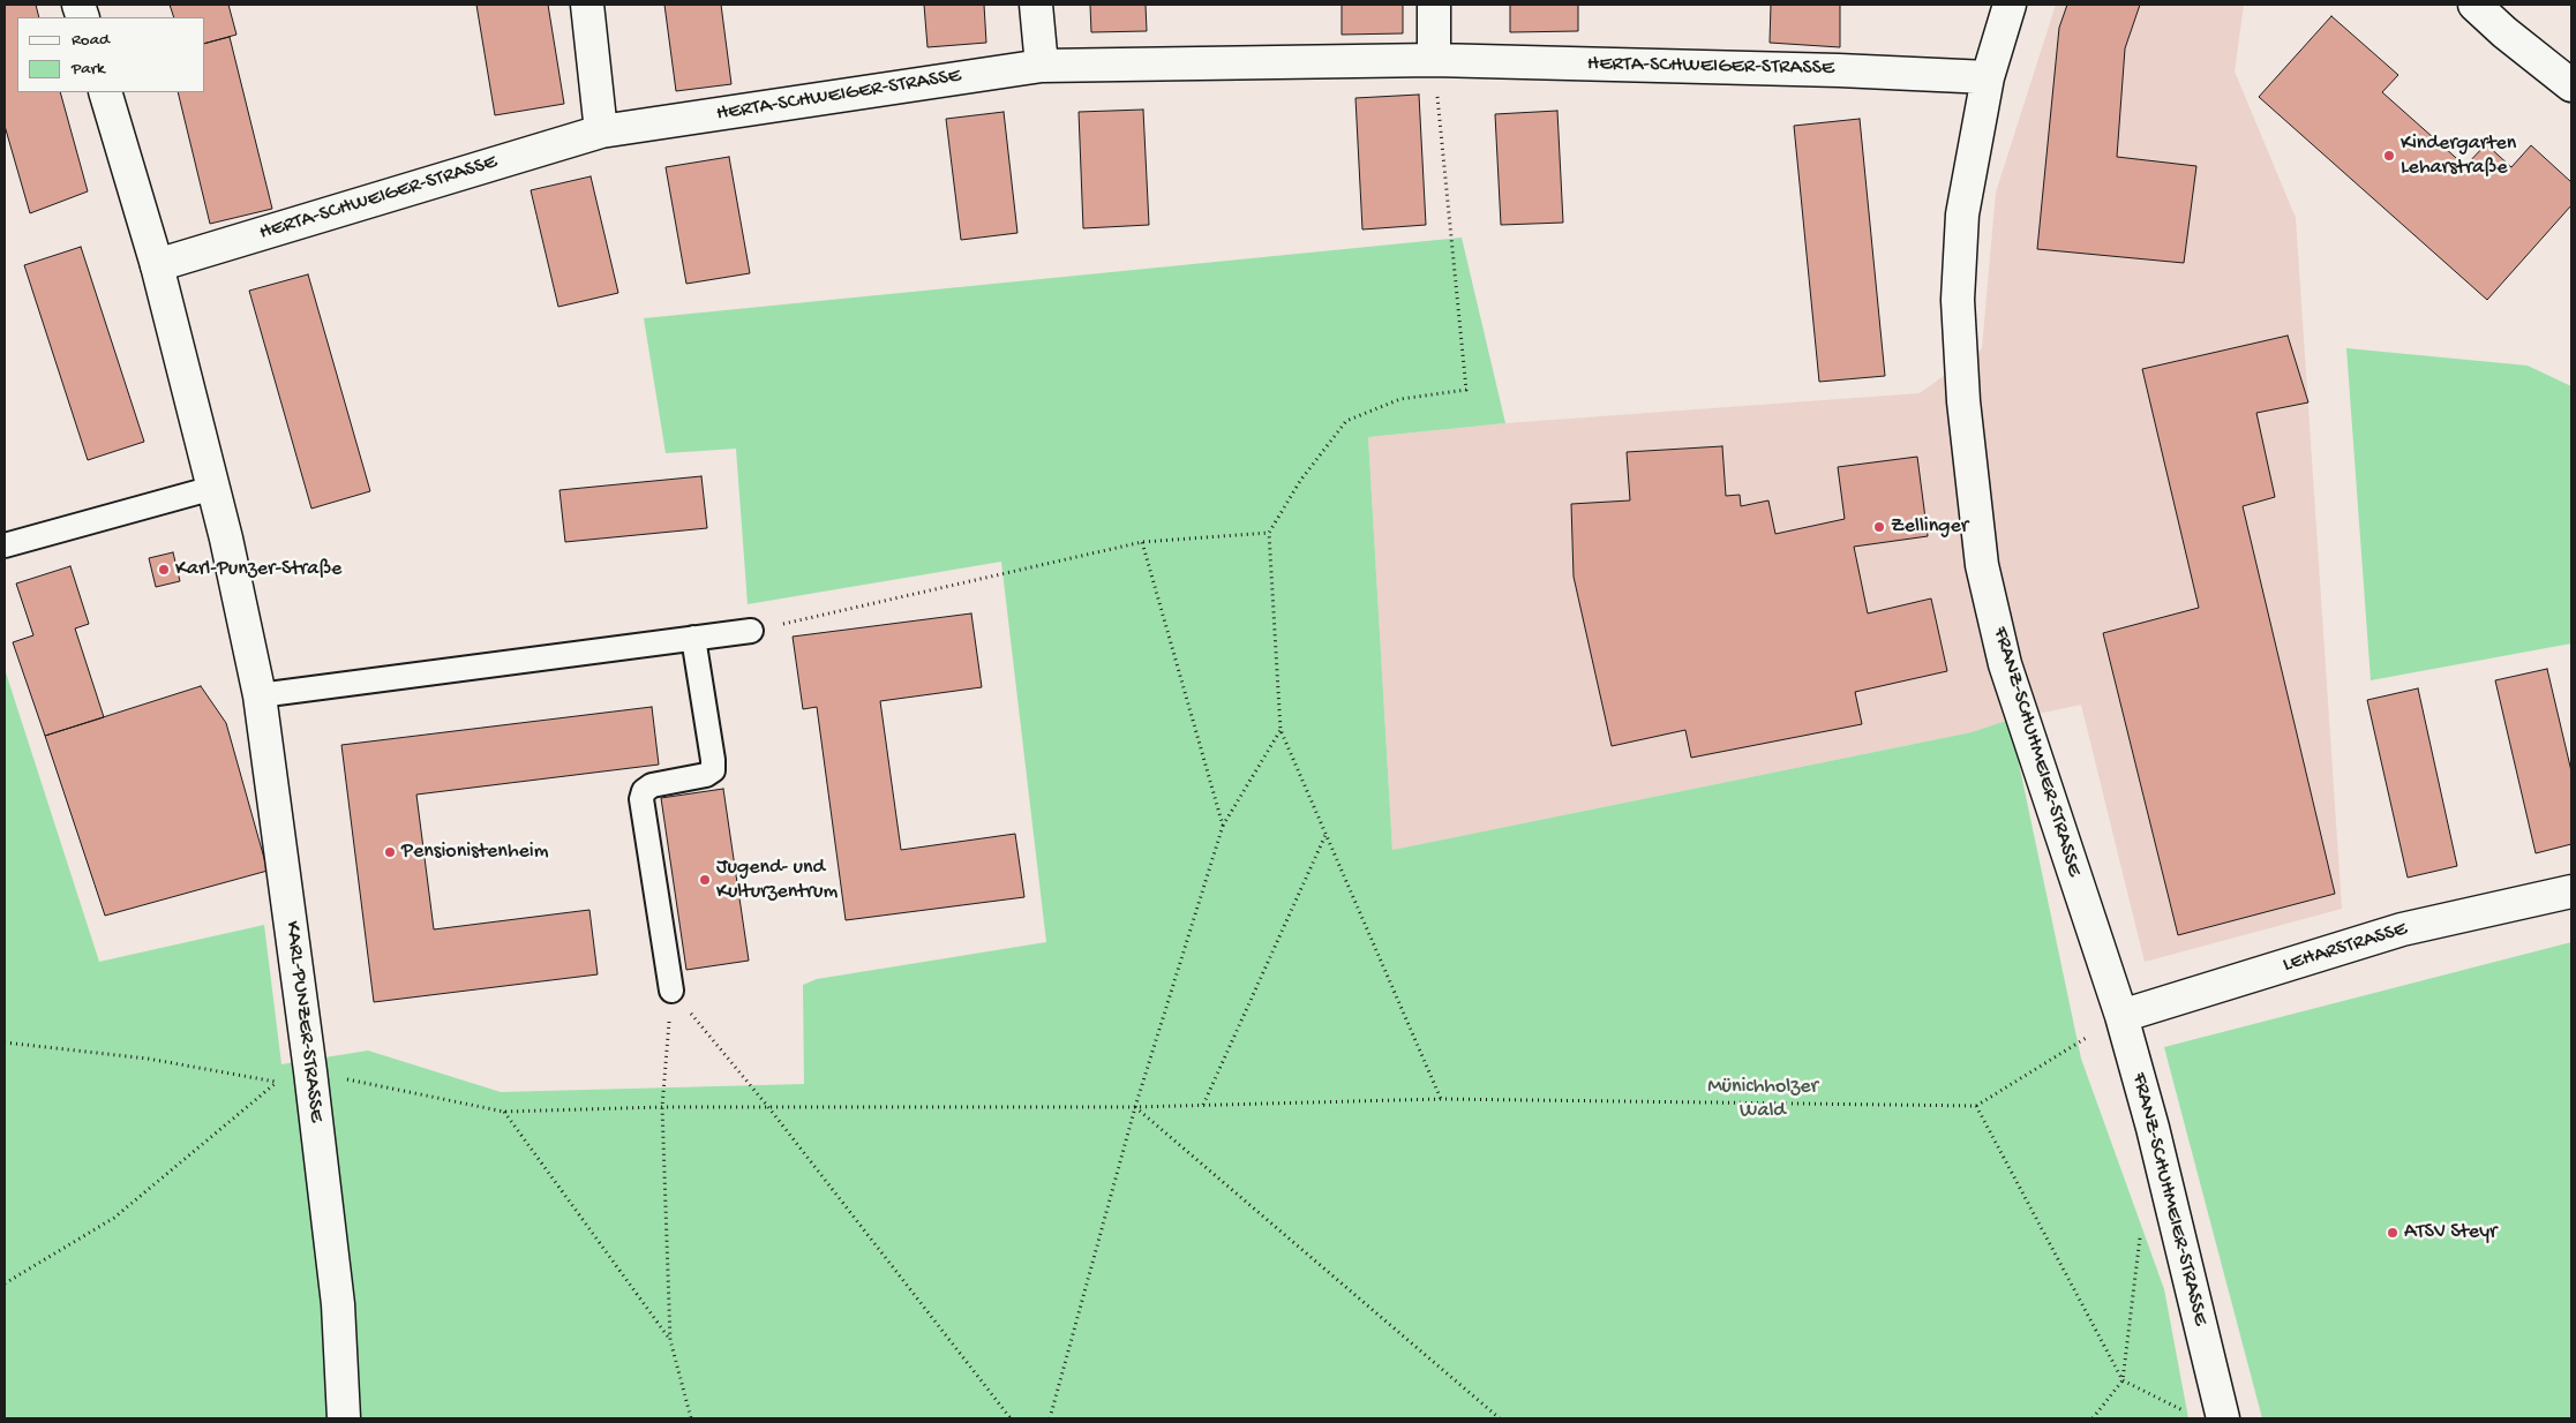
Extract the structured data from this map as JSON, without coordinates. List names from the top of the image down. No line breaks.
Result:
{"streets":{"street":["HERTA-SCHWEIGER-STRASSE","FRANZ-SCHUHMEIER-STRASSE","LEHARSTRASSE","KARL-PUNZER-STRASSE"]},"crossings":[["HERTA-SCHWEIGER-STRASSE","FRANZ-SCHUHMEIER-STRASSE"],["HERTA-SCHWEIGER-STRASSE","KARL-PUNZER-STRASSE"],["FRANZ-SCHUHMEIER-STRASSE","LEHARSTRASSE"]],"parks":["Münichholzer Wald"],"places":["Kindergarten Leharstraße","Zellinger","Karl-Punzer-Straße","Pensionistenheim","Jugend- und Kulturzentrum","ATSV Steyr"],"legend":["Road","Park"]}
